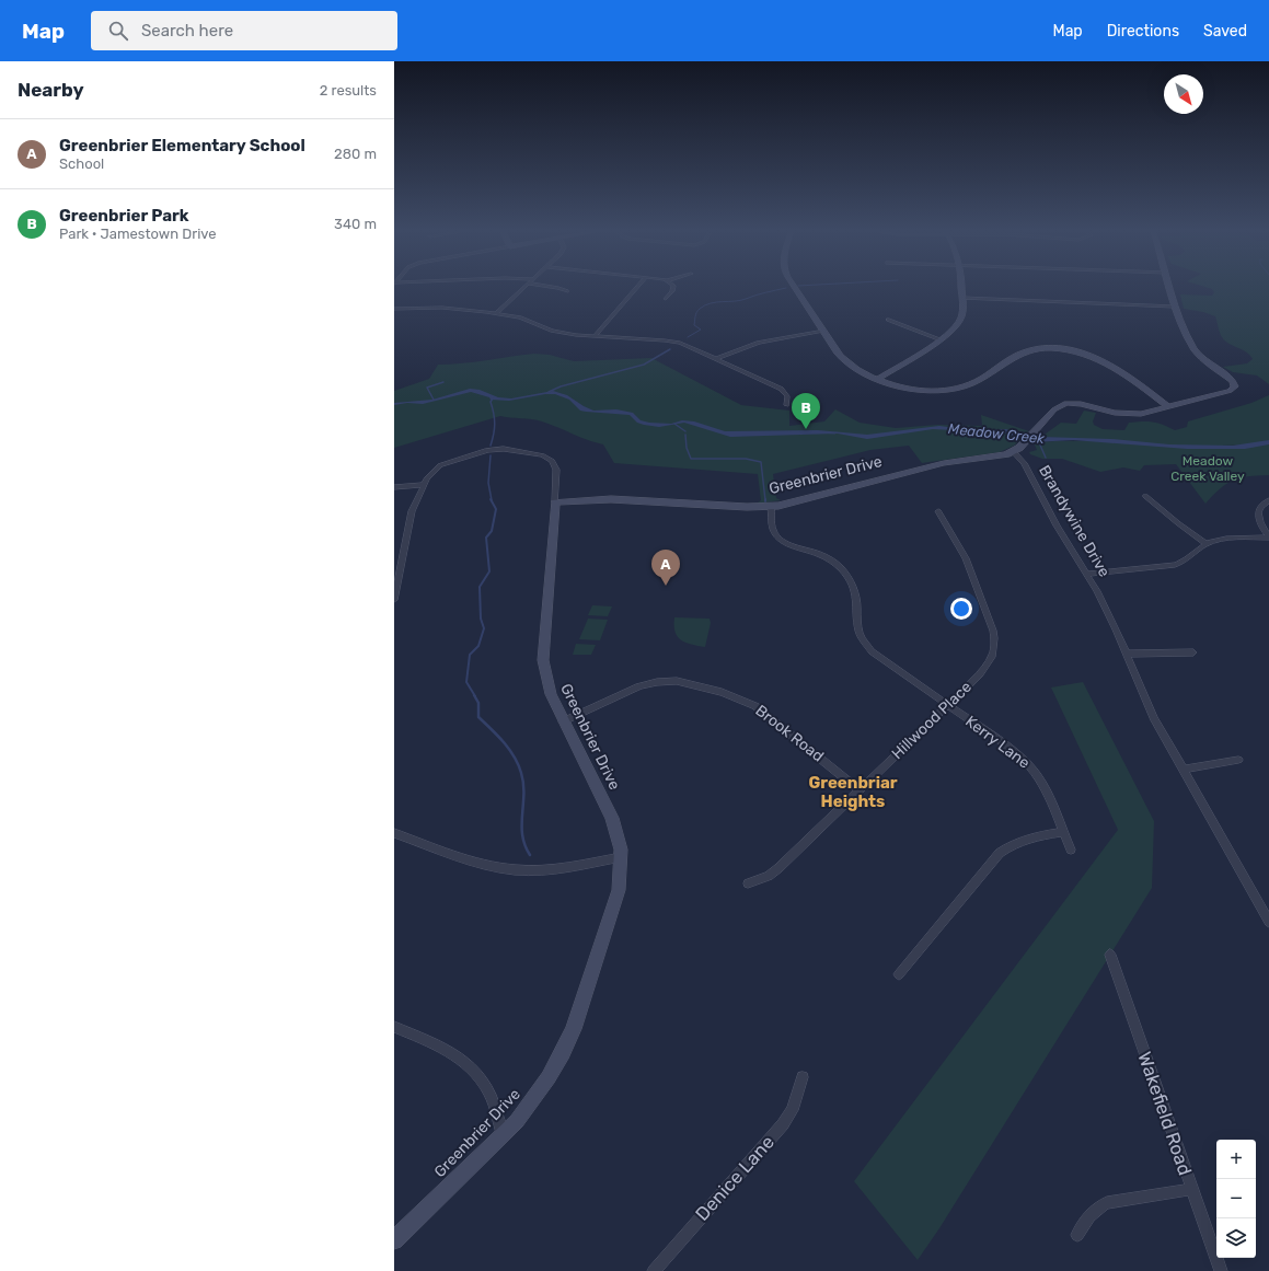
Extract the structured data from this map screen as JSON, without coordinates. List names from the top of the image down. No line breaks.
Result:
{"streets":{"street":["Greenbrier Drive","Brandywine Drive","Hillwood Place","Brook Road","Kerry Lane","Wakefield Road","Denice Lane"]},"crossings":[["Greenbrier Drive","Brandywine Drive"],["Greenbrier Drive","Brook Road"],["Greenbrier Drive","Kerry Lane"],["Hillwood Place","Brook Road"],["Hillwood Place","Kerry Lane"]],"districts":["Greenbriar Heights"],"water":["Meadow Creek"],"parks":["Meadow Creek Valley"],"north":"bottom right","page":{"header":"Map","search":"Search here","nav":["Map","Directions","Saved"],"heading":["Nearby","2 results"],"list":[{"mark":"A","name":"Greenbrier Elementary School","note":"School","value":"280 m"},{"mark":"B","name":"Greenbrier Park","note":"Park · Jamestown Drive","value":"340 m"}],"pins":["B","A"],"map_buttons":["+","−"]}}
